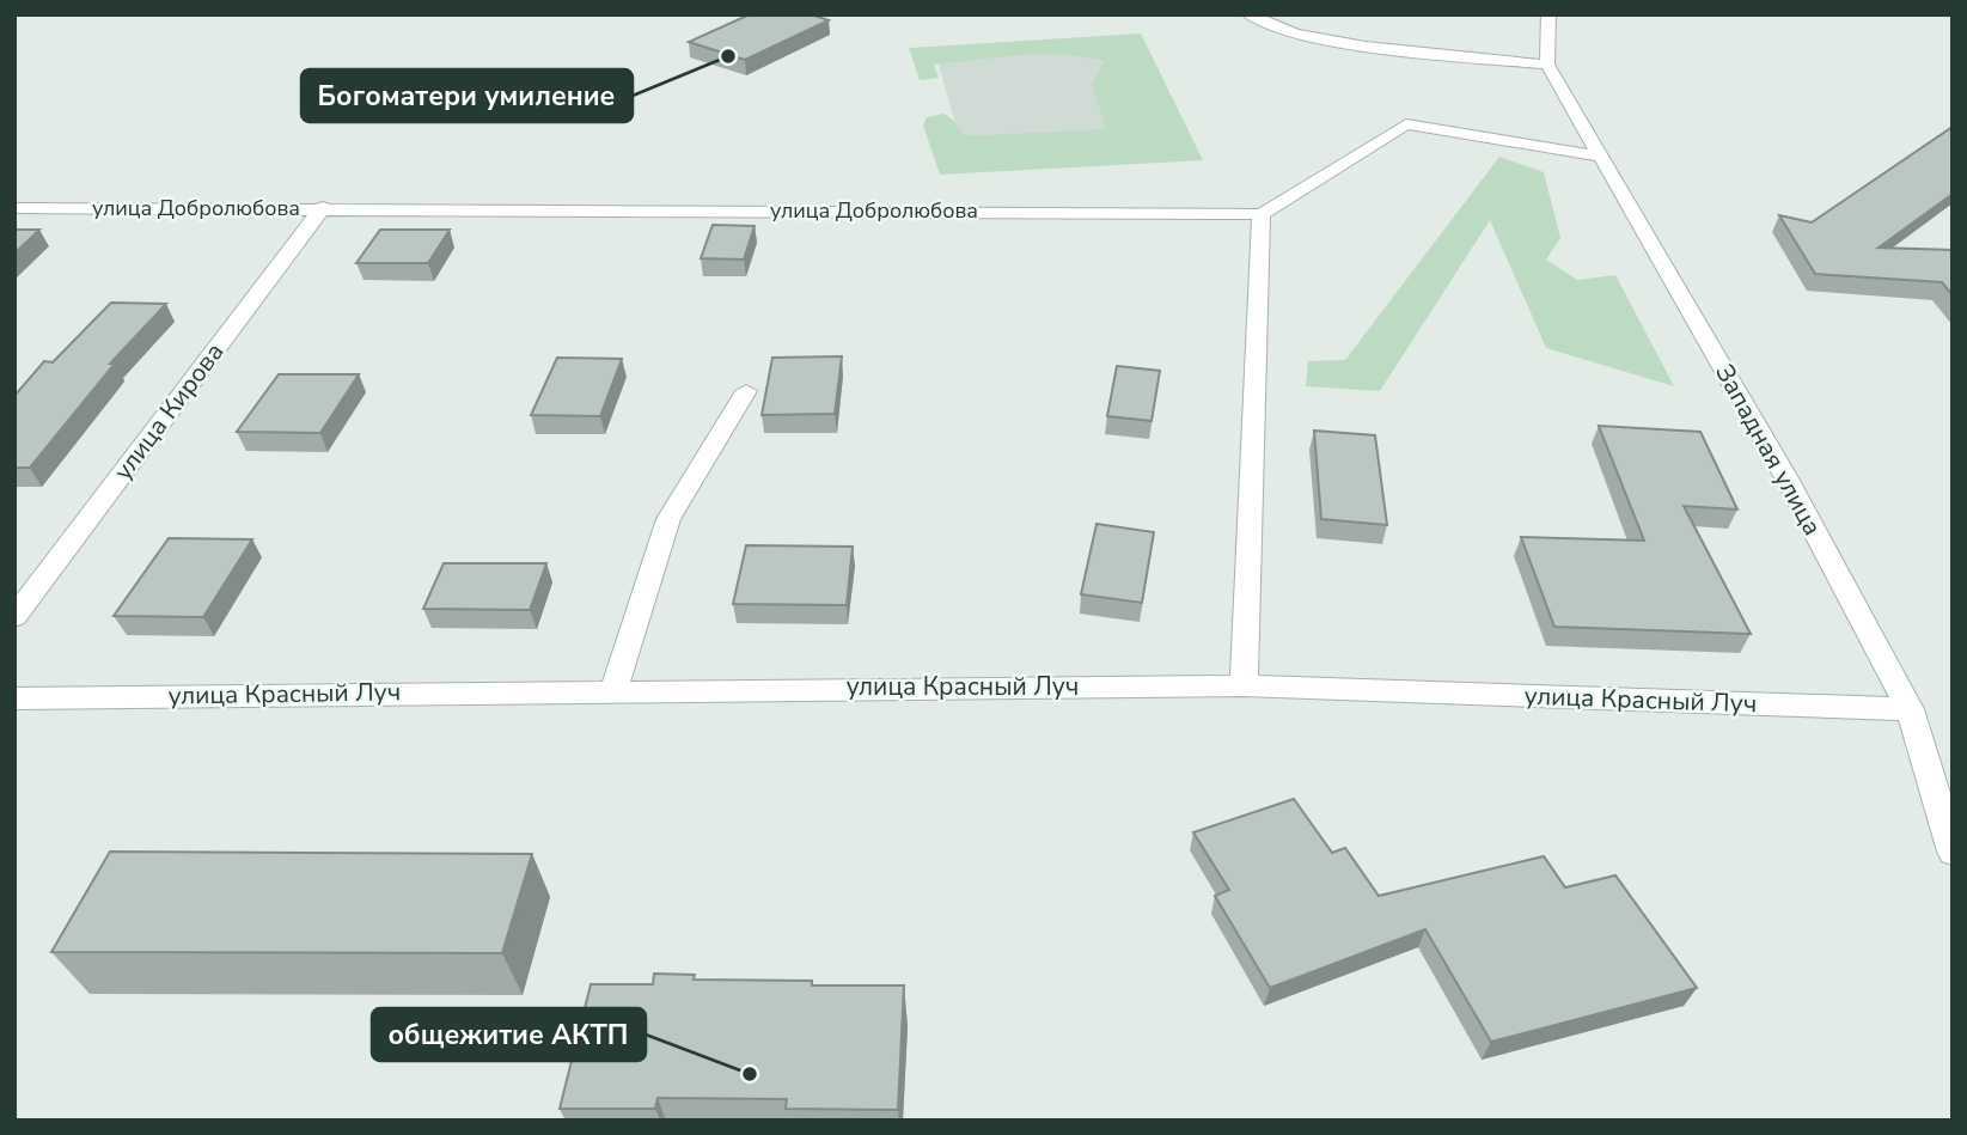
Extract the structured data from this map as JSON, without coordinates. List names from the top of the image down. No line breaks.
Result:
{"streets":{"street":["улица Добролюбова","улица Кирова","Западная улица","улица Красный Луч"]},"crossings":[["улица Добролюбова","улица Кирова"],["Западная улица","улица Красный Луч"]],"places":["Богоматери умиление","общежитие АКТП"]}
